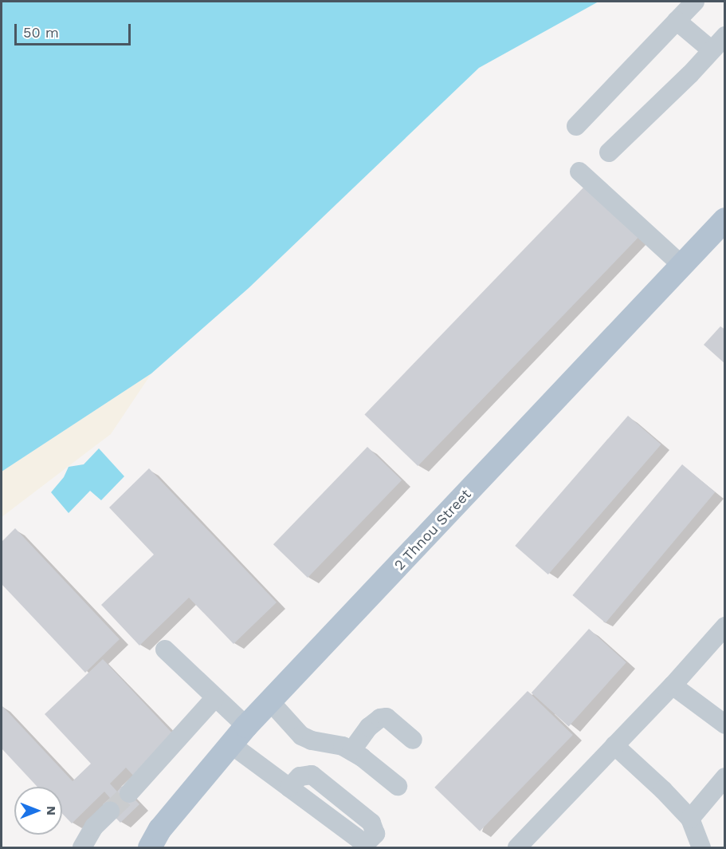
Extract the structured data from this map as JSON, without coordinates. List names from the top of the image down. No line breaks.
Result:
{"streets":{"main road":["2 Thnou Street"]},"scale_bar":"50 m","north":"right"}
